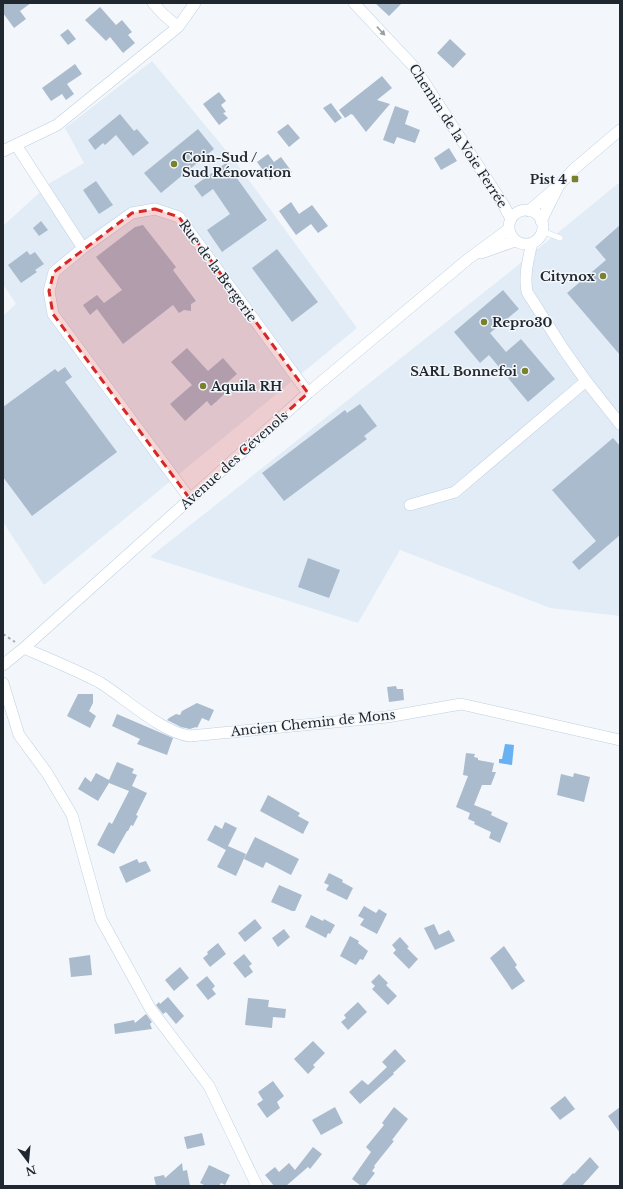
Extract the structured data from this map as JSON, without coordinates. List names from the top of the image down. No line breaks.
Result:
{"streets":{"street":["Chemin de la Voie Ferrée","Rue de la Bergerie","Avenue des Cévenols","Ancien Chemin de Mons"]},"crossings":[["Chemin de la Voie Ferrée","Avenue des Cévenols"],["Rue de la Bergerie","Avenue des Cévenols"],["Avenue des Cévenols","Ancien Chemin de Mons"]],"one_way":["Chemin de la Voie Ferrée"],"places":{"other":["Coin-Sud / Sud Rénovation","Citynox","Repro30","SARL Bonnefoi","Aquila RH"],"transit":["Pist 4"]},"north":"bottom"}
